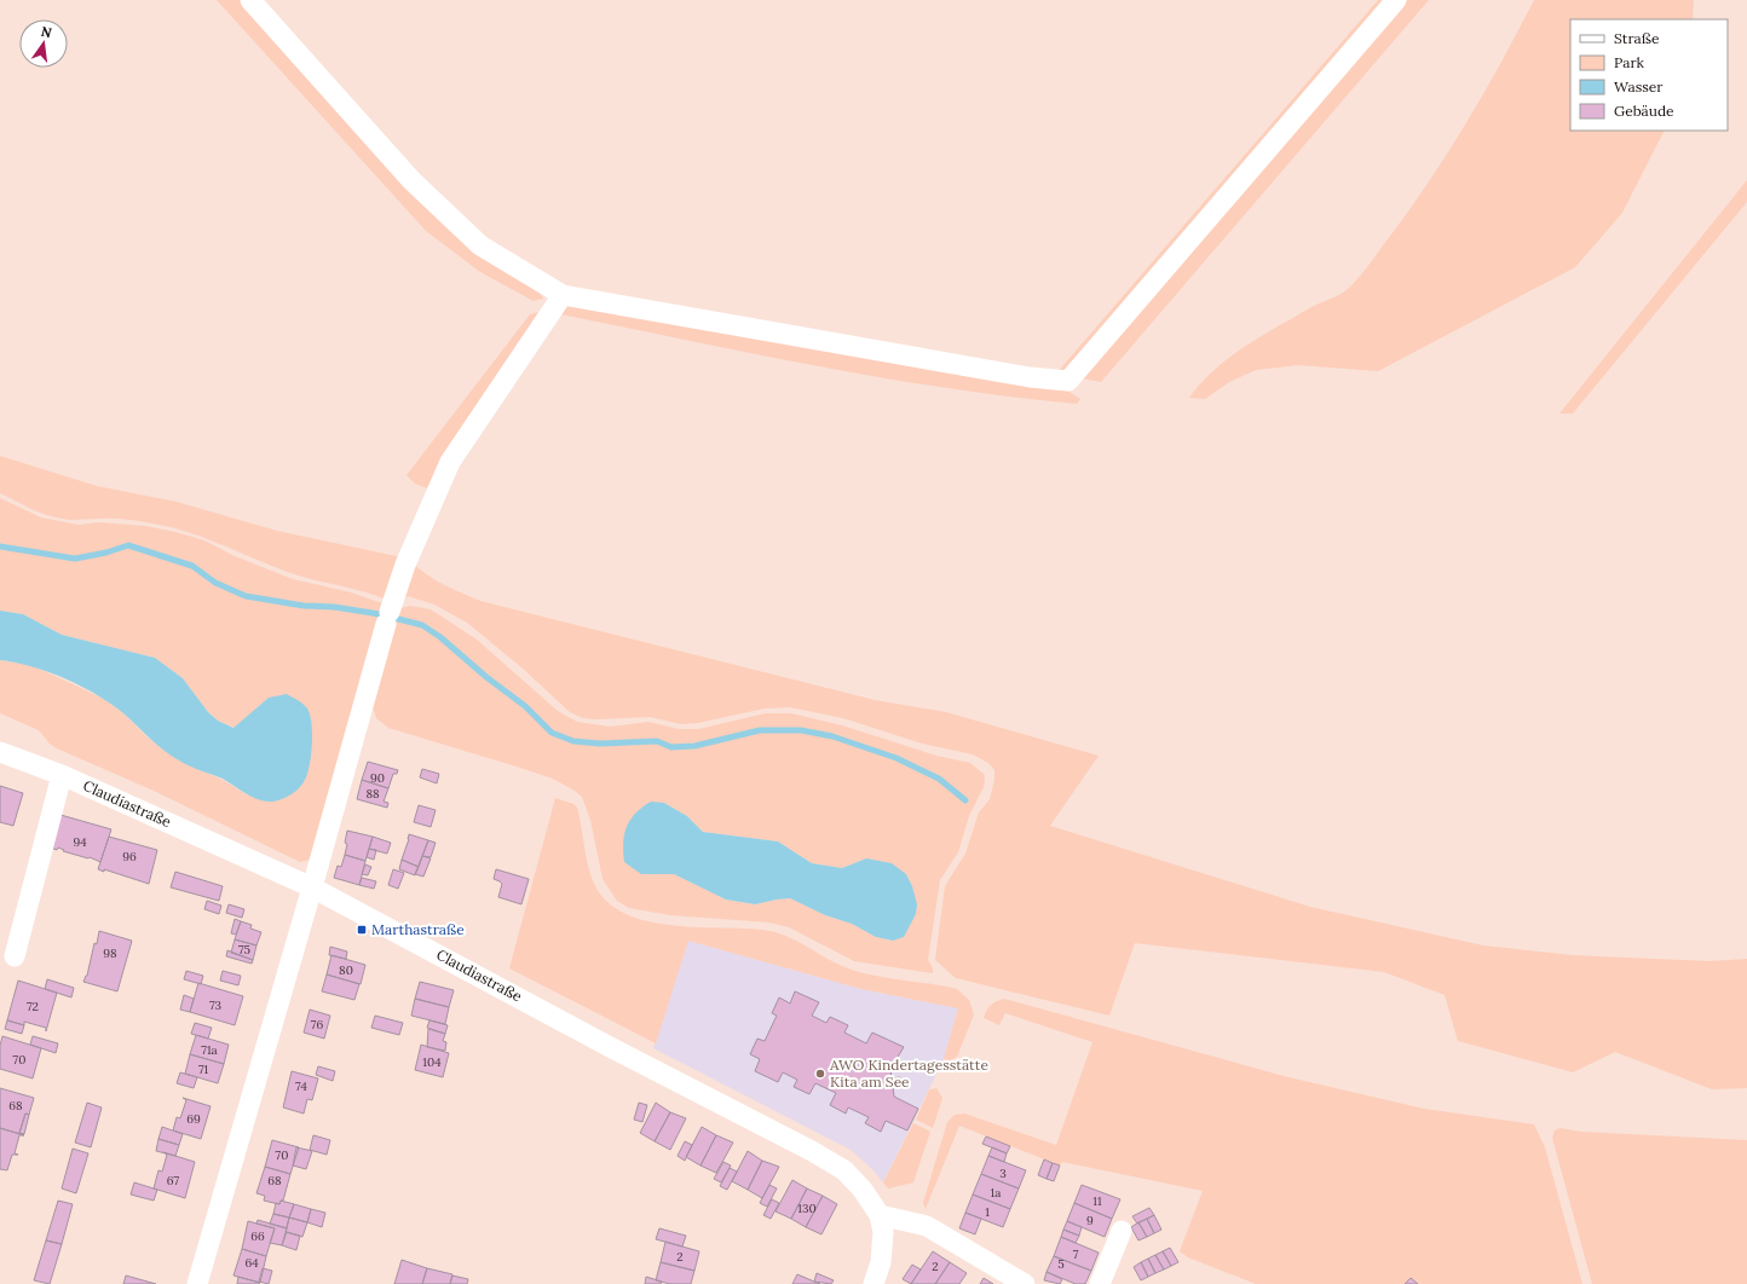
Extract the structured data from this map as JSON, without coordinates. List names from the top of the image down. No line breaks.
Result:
{"streets":{"street":["Claudiastraße"]},"places":{"transit":["Marthastraße"],"other":["AWO Kindertagesstätte Kita am See"]},"house_numbers":["90","88","94","96","75","98","80","73","72","76","71a","70","104","71","74","68","69","70","3","67","68","1a","11","130","1","9","66","7","2","64","5","2"],"legend":["Straße","Park","Wasser","Gebäude"],"north":"top"}
